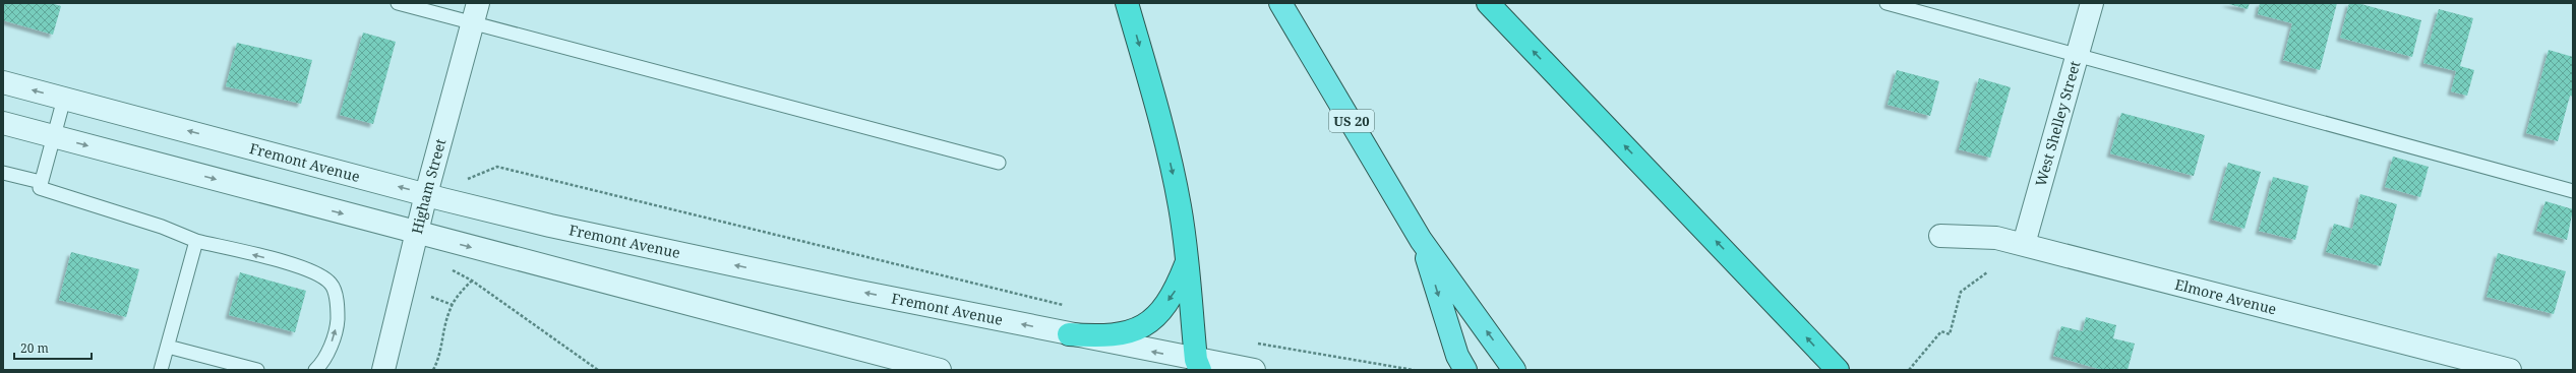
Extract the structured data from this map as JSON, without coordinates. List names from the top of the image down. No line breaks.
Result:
{"streets":{"highway":["US 20"],"street":["West Shelley Street","Fremont Avenue","Higham Street","Elmore Avenue"]},"crossings":[["West Shelley Street","Elmore Avenue"],["Fremont Avenue","Higham Street"]],"scale_bar":"20 m"}
